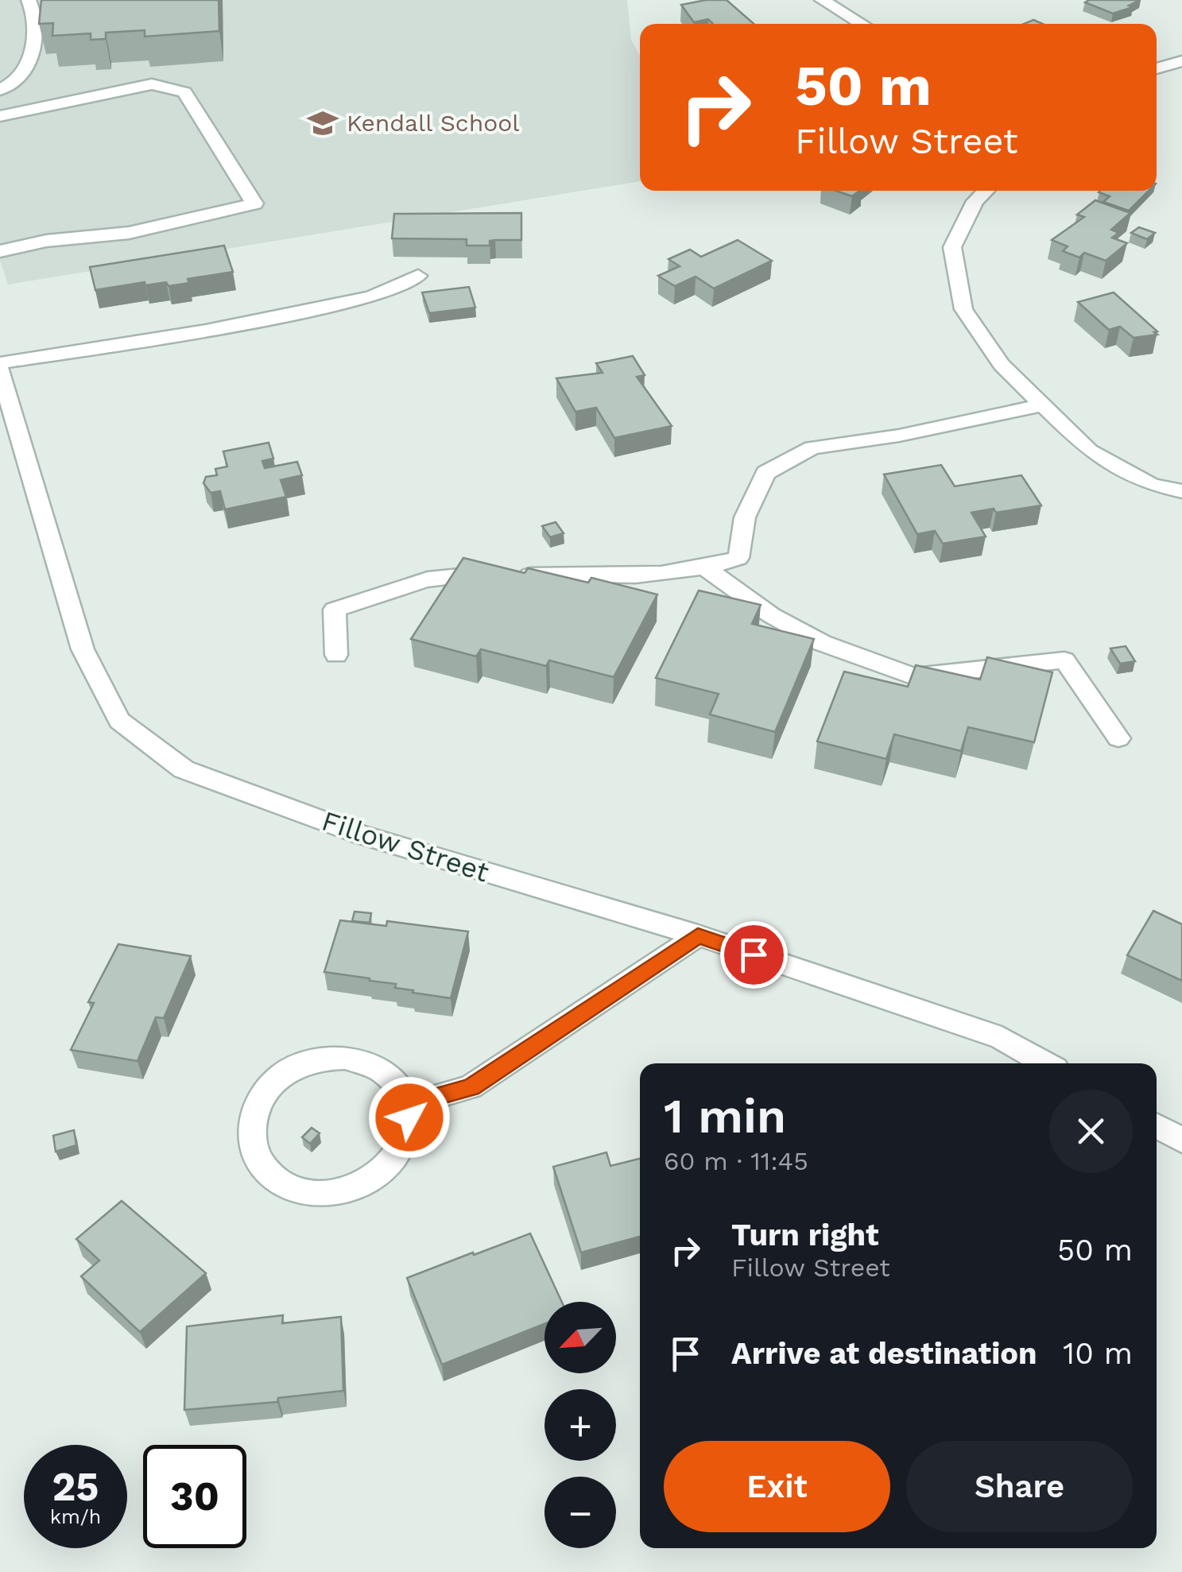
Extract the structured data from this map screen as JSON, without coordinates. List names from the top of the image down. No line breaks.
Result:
{"streets":{"street":["Fillow Street"]},"places":{"school or university":["Kendall School"]},"north":"bottom left","page":{"turn":["50 m","Fillow Street"],"heading":["1 min","60 m · 11:45"],"list":[{"name":"Turn right","note":"Fillow Street","value":"50 m"},{"name":"Arrive at destination","value":"10 m"}],"map_buttons":["+","−"],"buttons":["Exit","Share"],"speed":"25 km/h","limit":"30"}}
